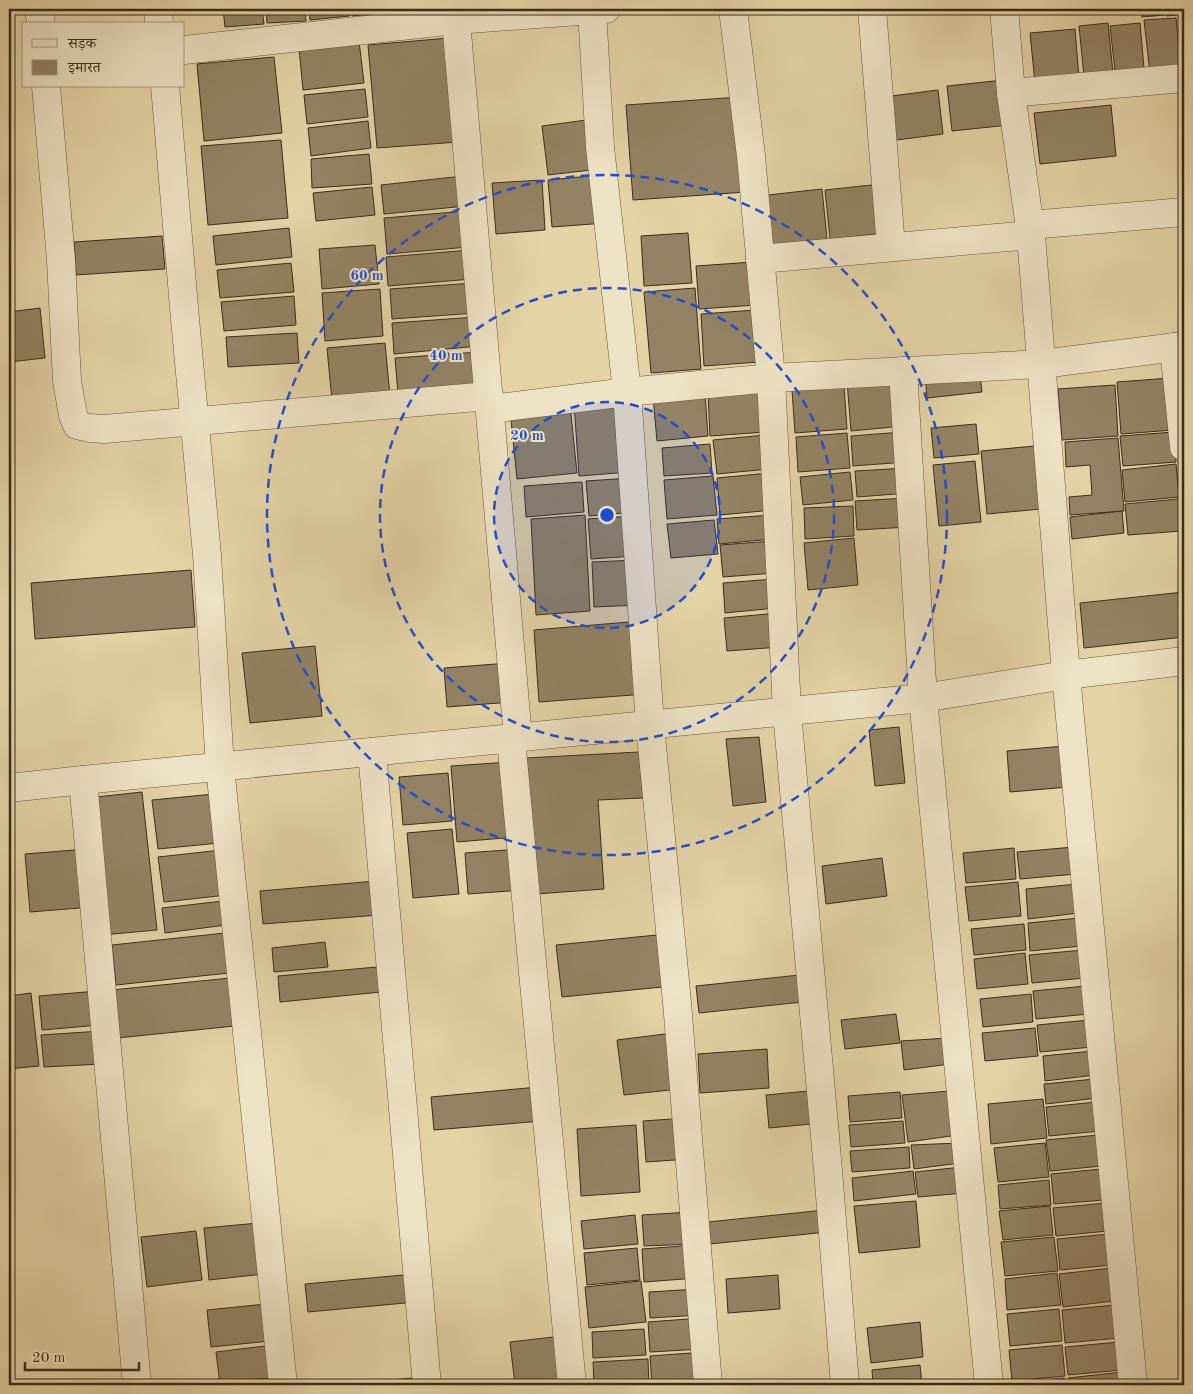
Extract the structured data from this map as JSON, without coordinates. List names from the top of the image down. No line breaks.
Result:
{"legend":["सड़क","इमारत"],"scale_bar":"20 m","rings":["60 m","40 m","20 m"]}
